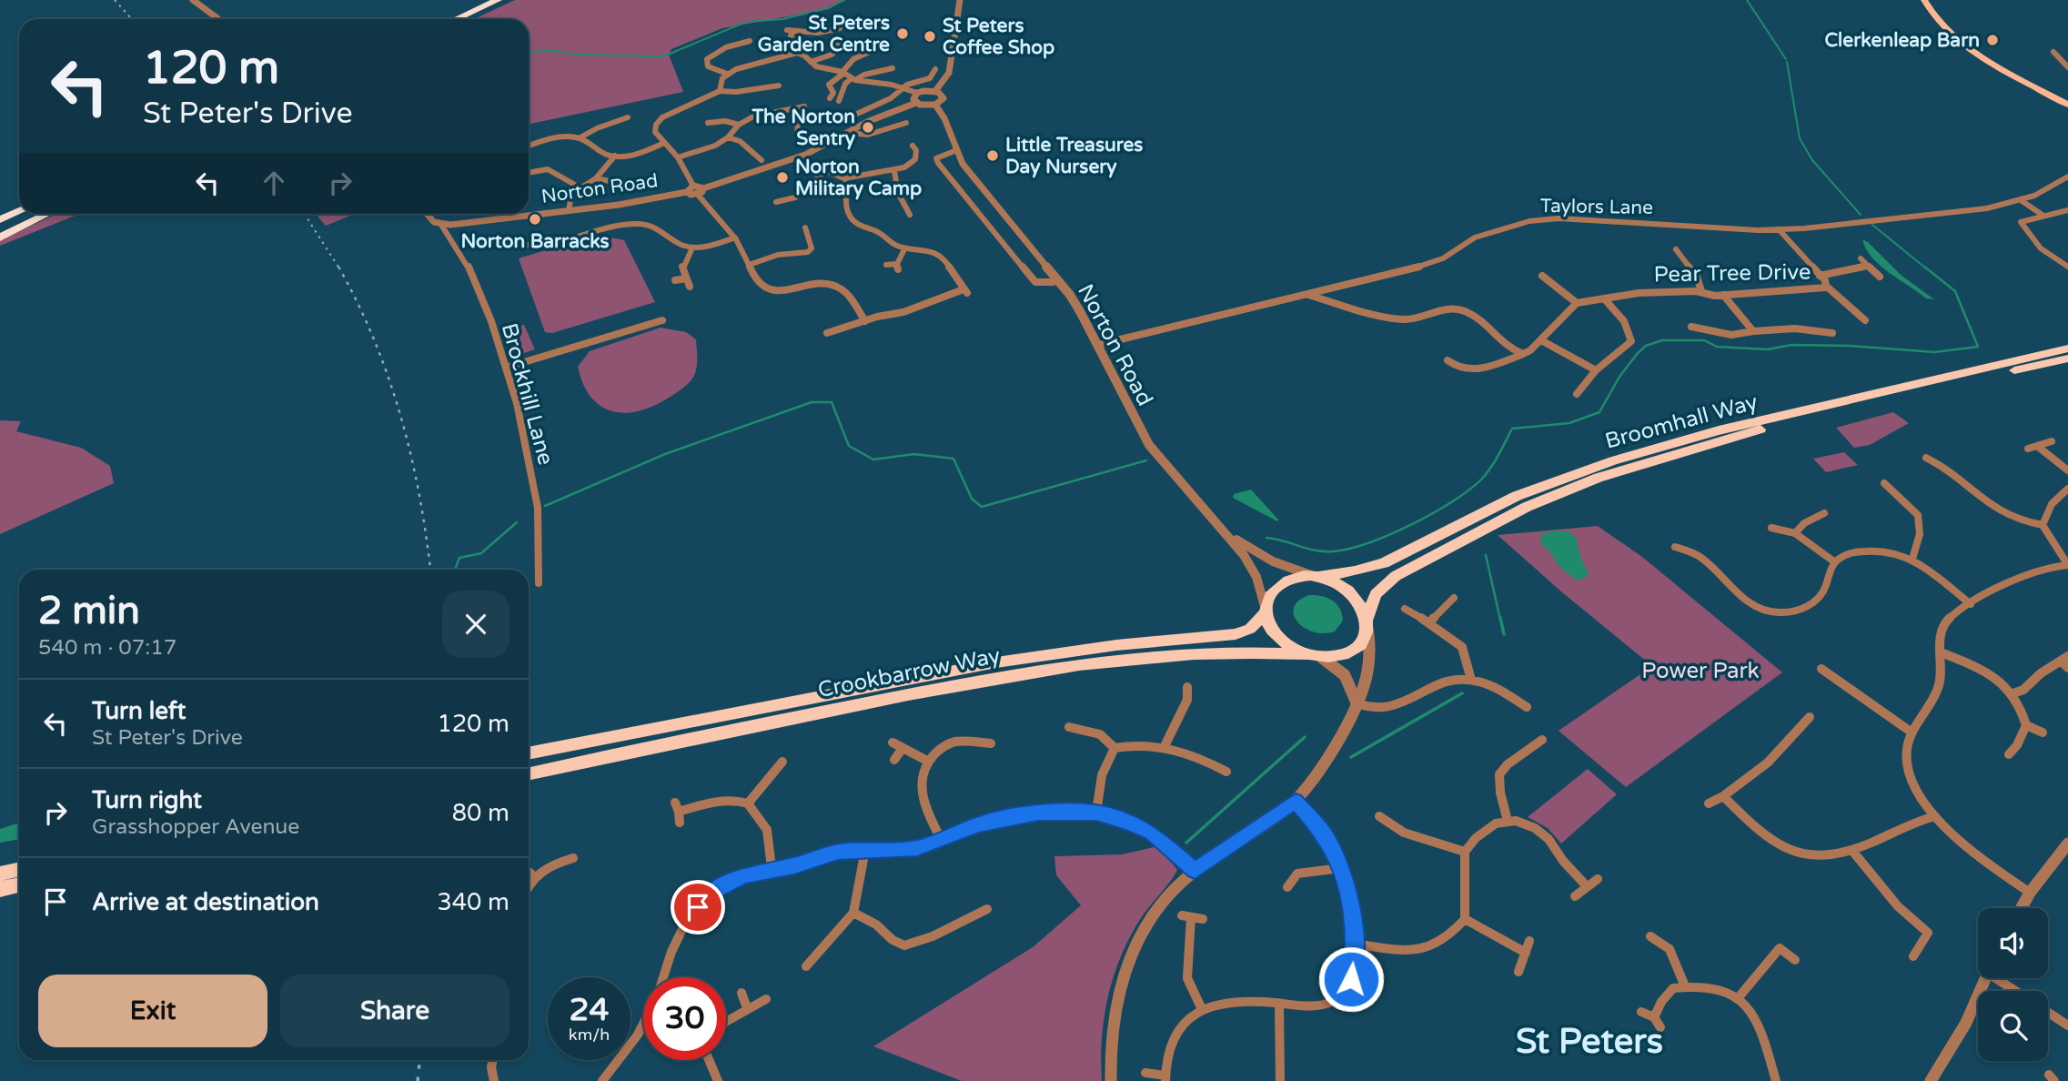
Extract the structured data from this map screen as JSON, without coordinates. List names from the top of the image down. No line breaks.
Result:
{"streets":{"highway":["Broomhall Way","Crookbarrow Way"],"street":["Norton Road","Taylors Lane","Pear Tree Drive","Brockhill Lane"]},"crossings":[["Norton Road","Taylors Lane"],["Norton Road","Brockhill Lane"],["Norton Road","Broomhall Way"],["Norton Road","Crookbarrow Way"],["Taylors Lane","Pear Tree Drive"],["Broomhall Way","Crookbarrow Way"]],"districts":["St Peters"],"parks":["Power Park"],"places":["St Peters Garden Centre","St Peters Coffee Shop","Clerkenleap Barn","The Norton Sentry","Little Treasures Day Nursery","Norton Military Camp","Norton Barracks"],"page":{"turn":["120 m","St Peter's Drive"],"heading":["2 min","540 m · 07:17"],"list":[{"name":"Turn left","note":"St Peter's Drive","value":"120 m"},{"name":"Turn right","note":"Grasshopper Avenue","value":"80 m"},{"name":"Arrive at destination","value":"340 m"}],"buttons":["Exit","Share"],"speed":"24 km/h","limit":"30"}}
